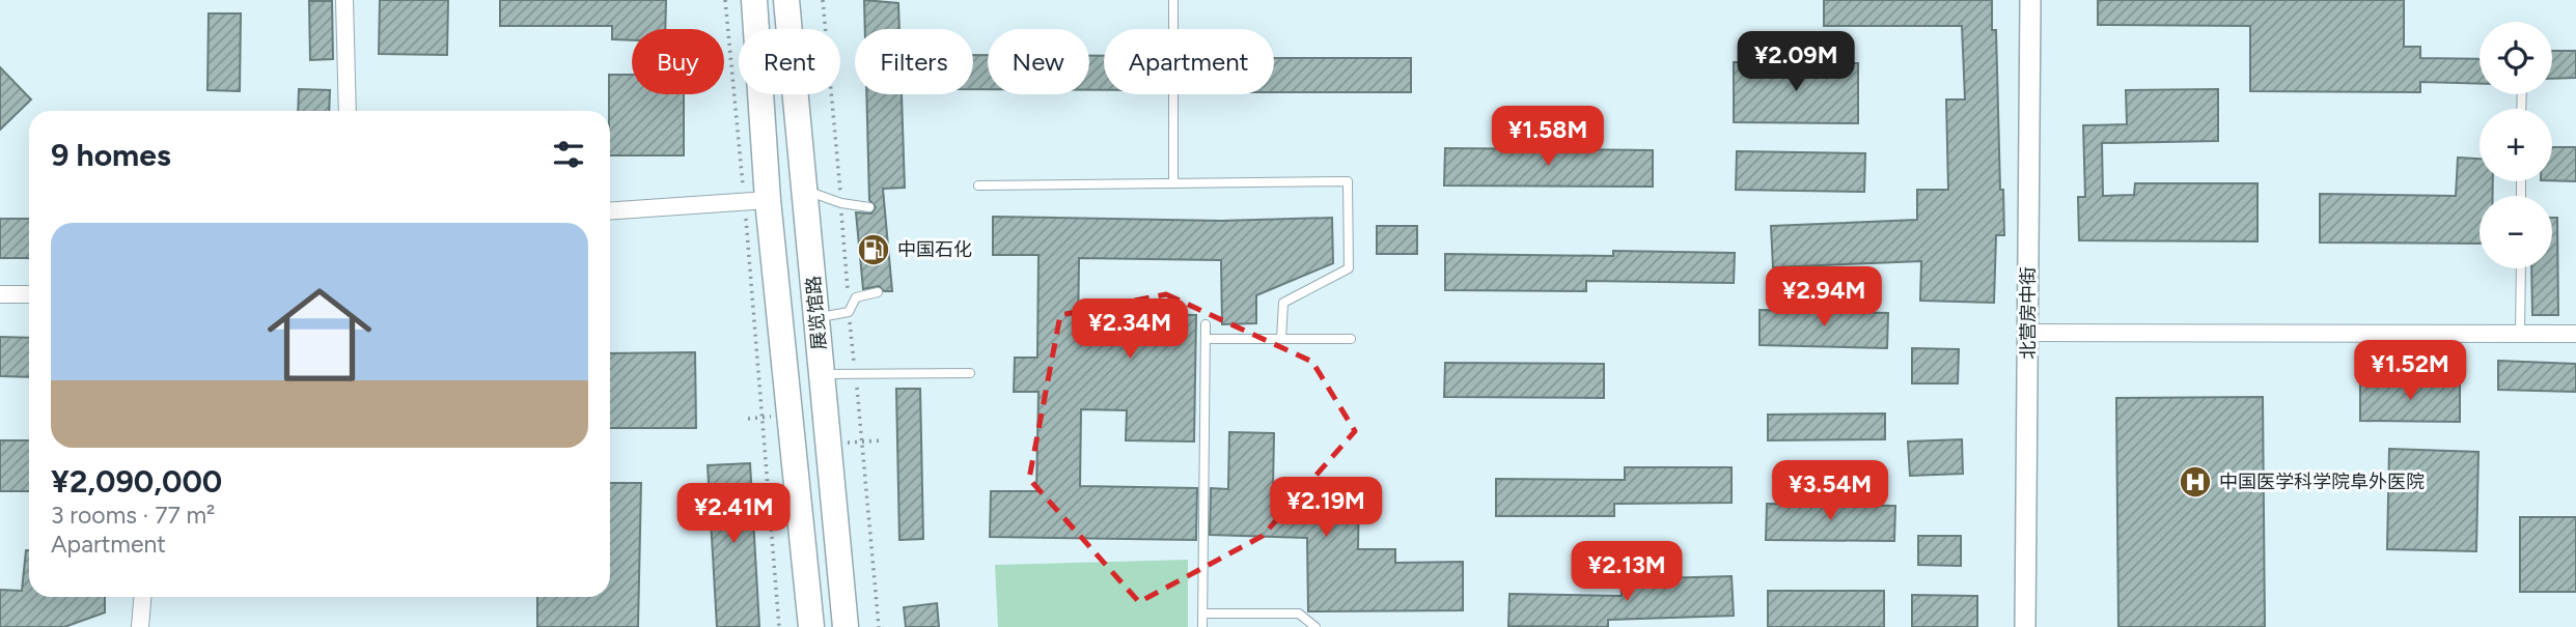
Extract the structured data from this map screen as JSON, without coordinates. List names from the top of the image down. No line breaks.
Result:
{"streets":{"main road":["展览馆路"],"street":["北营房中街"]},"places":{"fuel station":["中国石化"],"hospital":["中国医学科学院阜外医院"]},"page":{"map_buttons":["+","−"],"chip":["Buy","Rent","Filters","New","Apartment"],"price":["¥2.09M","¥1.58M","¥2.94M","¥2.34M","¥1.52M","¥3.54M","¥2.19M","¥2.41M","¥2.13M"],"heading":"9 homes","list":[{"name":"¥2,090,000","note":"3 rooms · 77 m² · Apartment"}]}}
